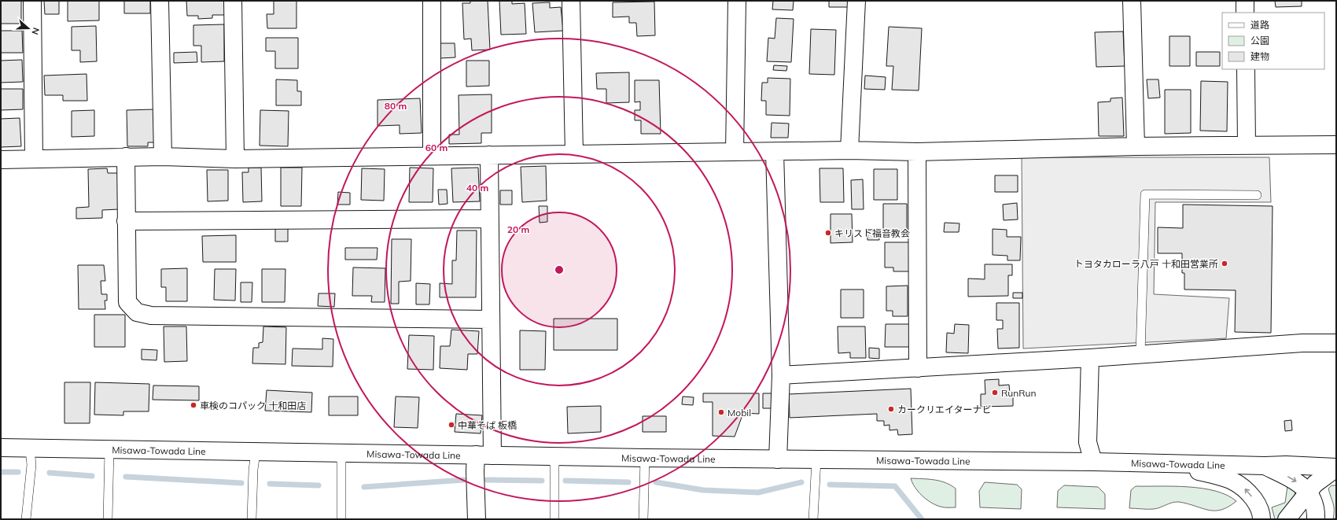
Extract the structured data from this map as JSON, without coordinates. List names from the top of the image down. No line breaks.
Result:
{"streets":{"main road":["Misawa-Towada Line"]},"places":["キリスト福音教会","トヨタカローラ八戸 十和田営業所","RunRun","車検のコパック 十和田店","カークリエイターナビ","Mobil","中華そば 板橋"],"legend":["道路","公園","建物"],"north":"right","rings":["80 m","60 m","40 m","20 m"]}
